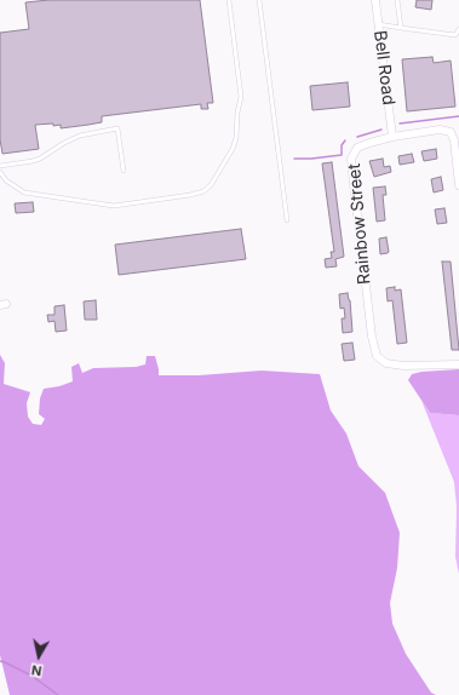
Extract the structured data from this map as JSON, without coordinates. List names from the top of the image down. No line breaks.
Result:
{"streets":{"street":["Bell Road","Rainbow Street"]},"crossings":[["Bell Road","Rainbow Street"]],"north":"bottom"}
